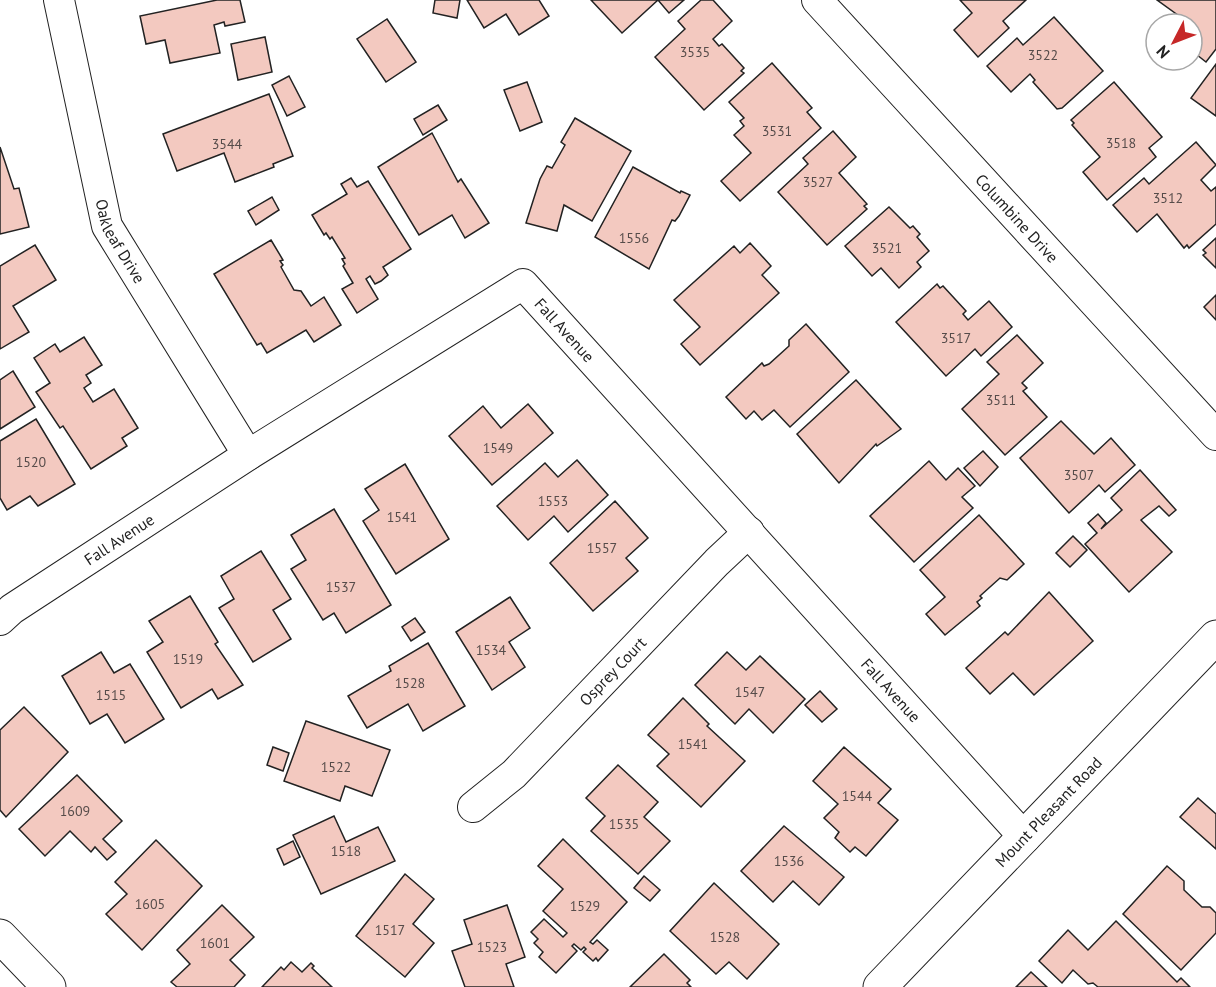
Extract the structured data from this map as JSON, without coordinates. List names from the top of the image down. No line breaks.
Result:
{"streets":{"street":["Columbine Drive","Oakleaf Drive","Fall Avenue","Osprey Court","Mount Pleasant Road"]},"crossings":[["Oakleaf Drive","Fall Avenue"],["Fall Avenue","Osprey Court"],["Fall Avenue","Mount Pleasant Road"]],"house_numbers":["3535","3522","3531","3518","3544","3527","3512","1556","3521","3517","3511","1549","1520","3507","1553","1541","1557","1537","1534","1519","1528","1547","1515","1541","1522","1544","1609","1535","1518","1536","1605","1529","1517","1528","1601","1523"],"north":"bottom left"}
